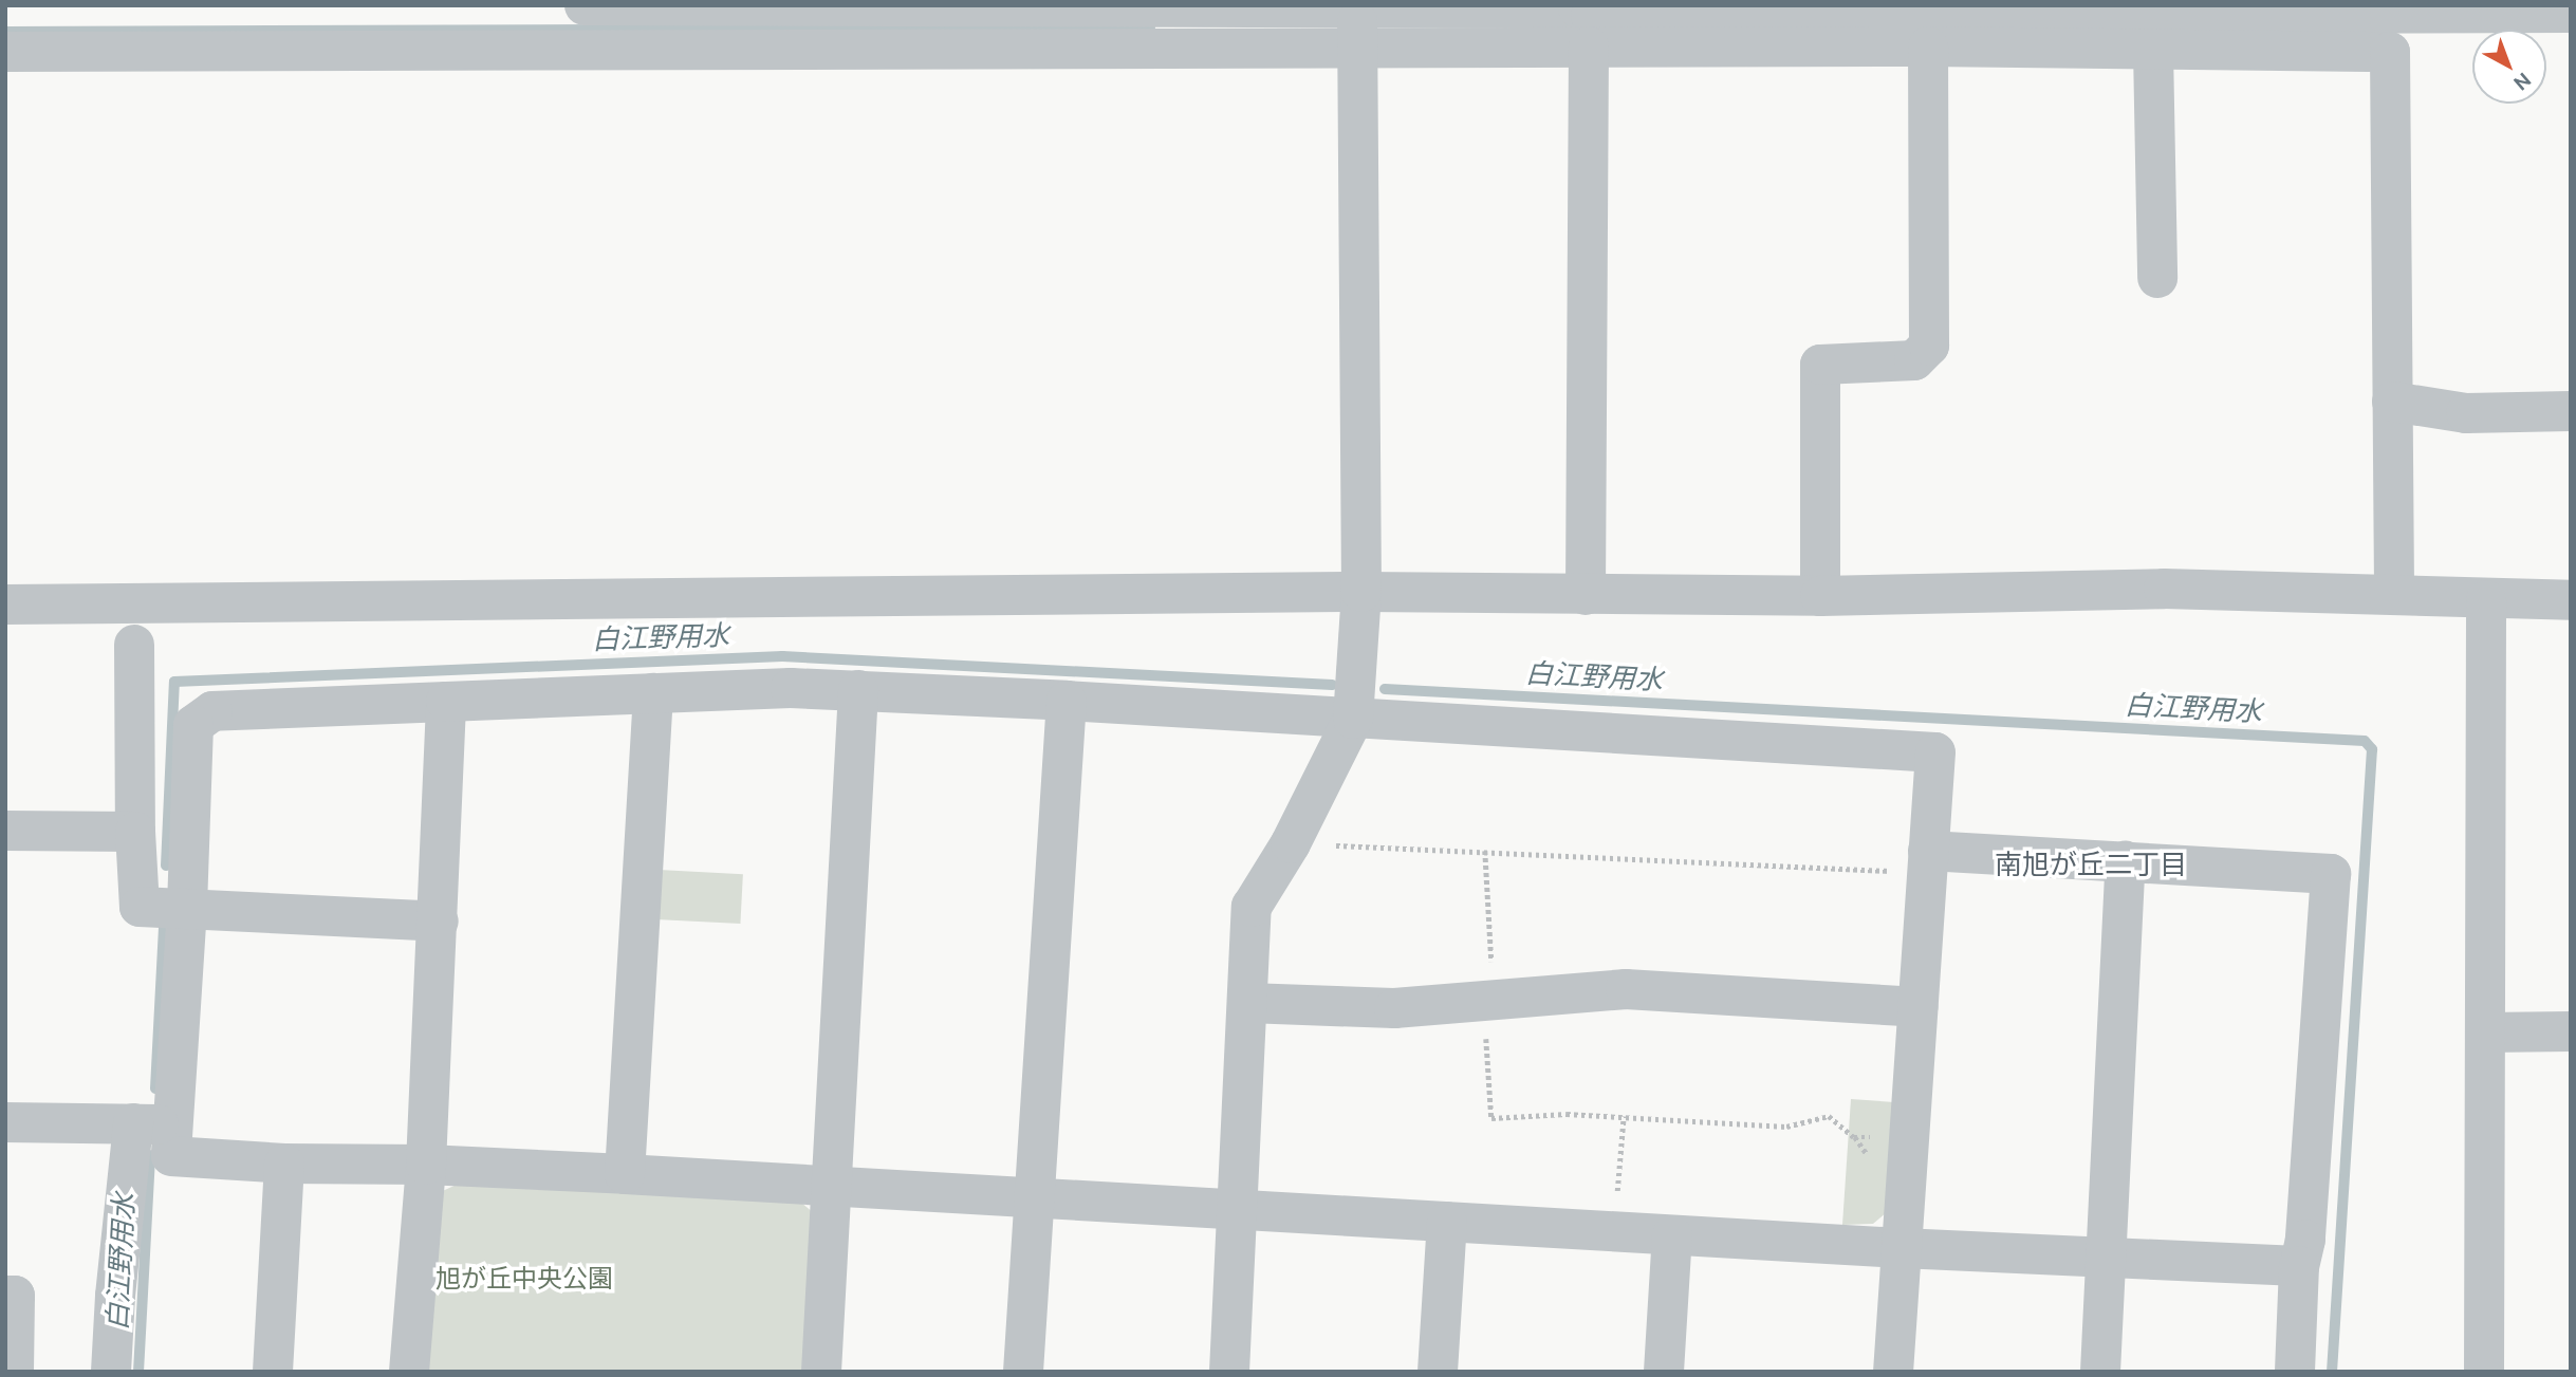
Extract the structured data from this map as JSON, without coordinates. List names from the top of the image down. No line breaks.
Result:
{"districts":["南旭が丘二丁目"],"water":["白江野用水"],"parks":["旭が丘中央公園"],"north":"bottom right"}
